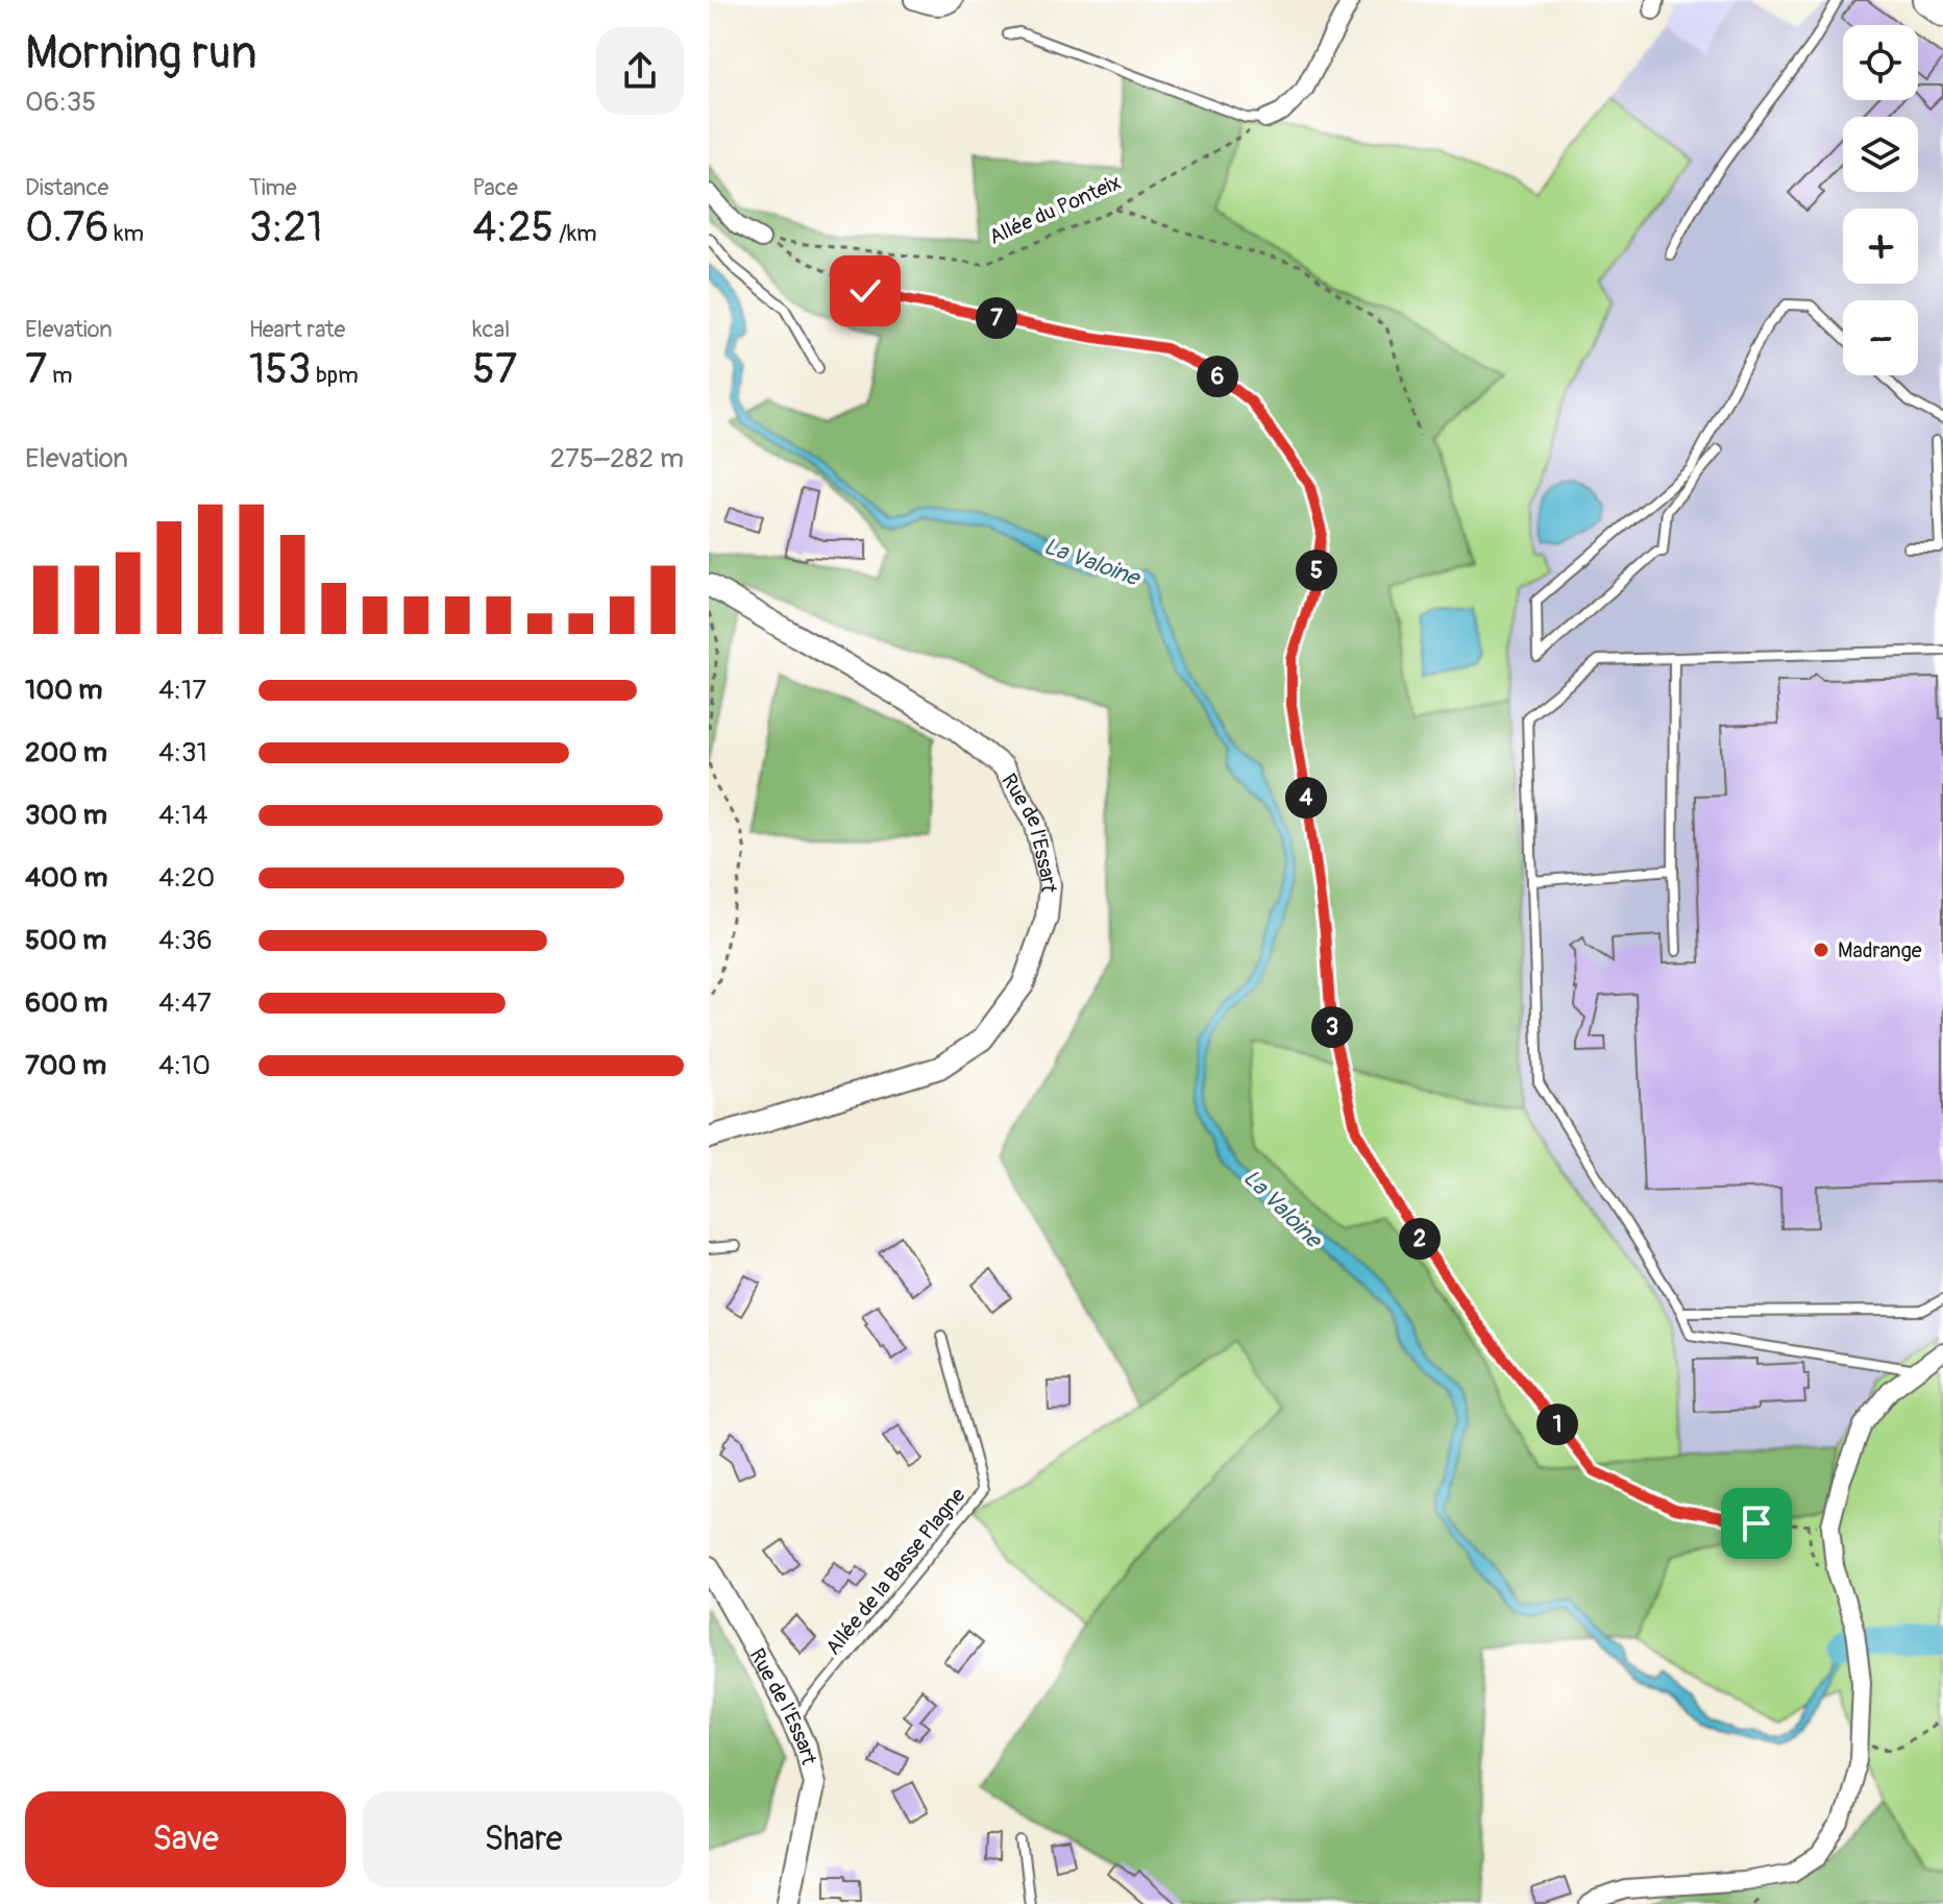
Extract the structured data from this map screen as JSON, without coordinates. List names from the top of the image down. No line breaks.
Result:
{"streets":{"street":["Rue de l'Essart"],"lane":["Allée de la Basse Plagne"],"path":["Allée du Ponteix"]},"crossings":[["Rue de l'Essart","Allée de la Basse Plagne"]],"water":["La Valoine"],"places":["Madrange"],"page":{"heading":["Morning run","06:35"],"map_buttons":["+","−"],"stats":[["Distance","0.76 km"],["Time","3:21"],["Pace","4:25 /km"],["Elevation","7 m"],["Heart rate","153 bpm"],["kcal","57"]],"pins":["7","6","5","4","3","2","1"],"chart":["Elevation","275–282 m"],"list":[{"name":"100 m","note":"4:17"},{"name":"200 m","note":"4:31"},{"name":"300 m","note":"4:14"},{"name":"400 m","note":"4:20"},{"name":"500 m","note":"4:36"},{"name":"600 m","note":"4:47"},{"name":"700 m","note":"4:10"}],"buttons":["Save","Share"]}}
